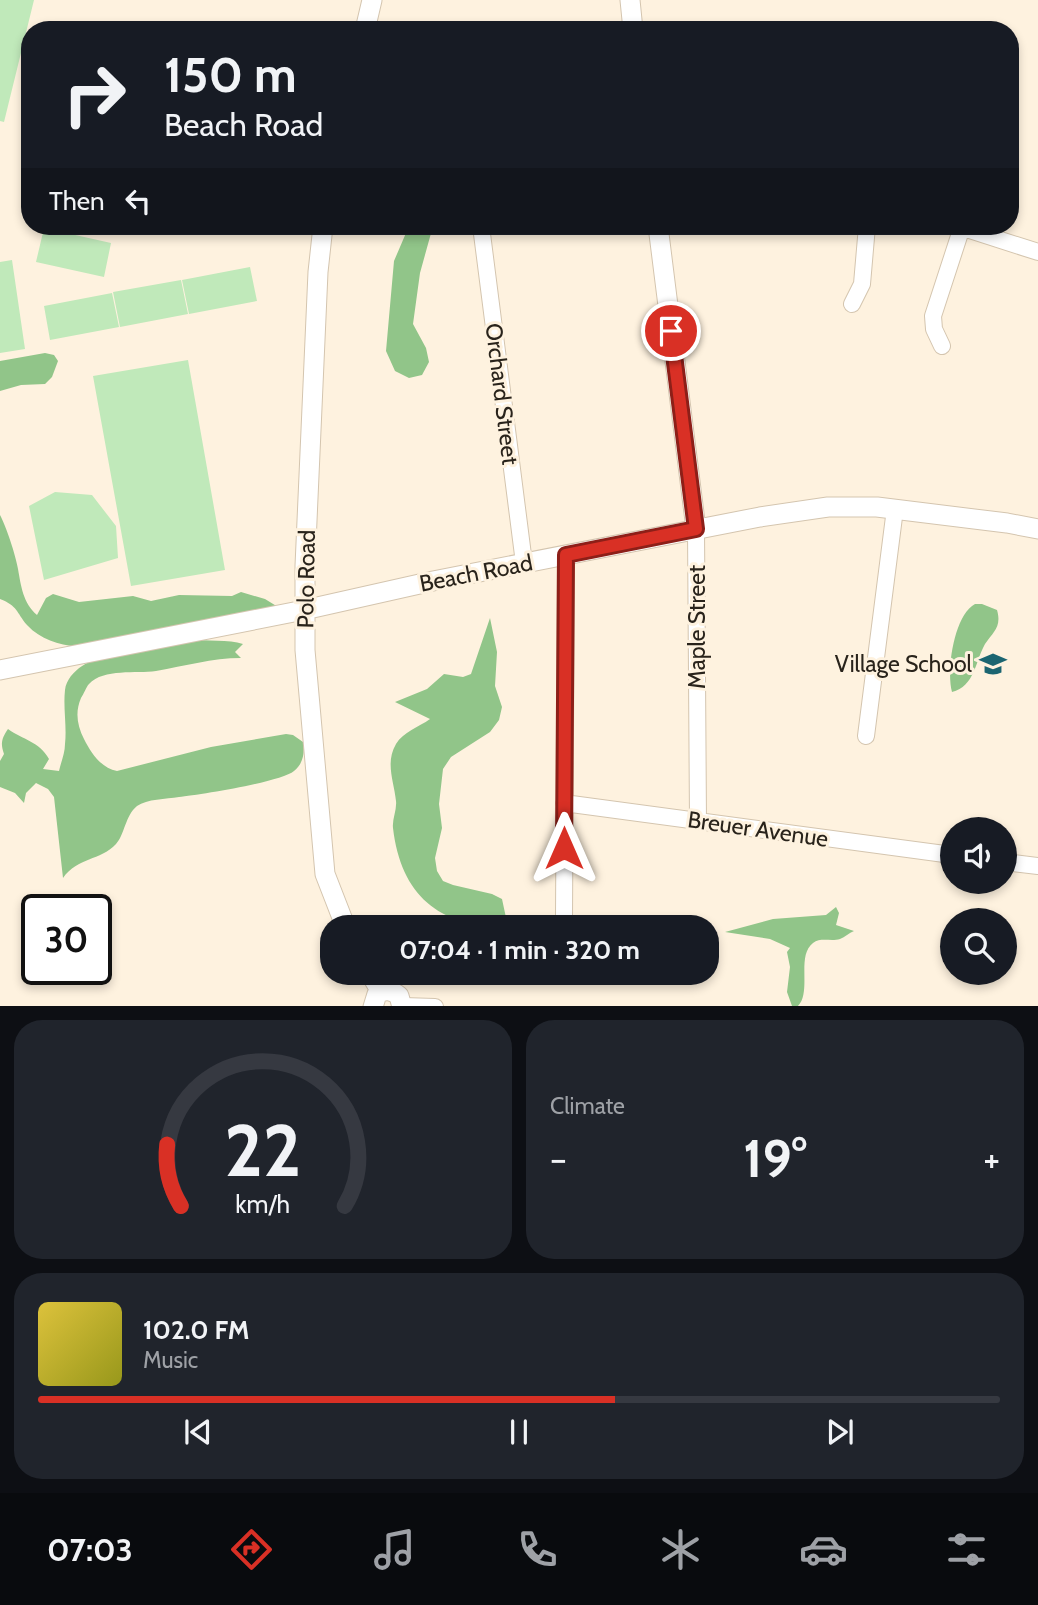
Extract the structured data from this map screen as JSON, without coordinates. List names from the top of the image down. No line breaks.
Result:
{"streets":{"street":["Orchard Street","Beach Road","Polo Road","Maple Street","Breuer Avenue"]},"crossings":[["Orchard Street","Beach Road"],["Beach Road","Polo Road"],["Beach Road","Maple Street"],["Maple Street","Breuer Avenue"]],"places":{"school or university":["Village School"]},"page":{"turn":["150 m","Beach Road"],"then":"Then","limit":"30","trip":"07:04 · 1 min · 320 m","tile":"Climate","heat":["−","19°","+"],"song":["102.0 FM","Music"],"tabs":"07:03","gauge":["22","km/h"]}}
